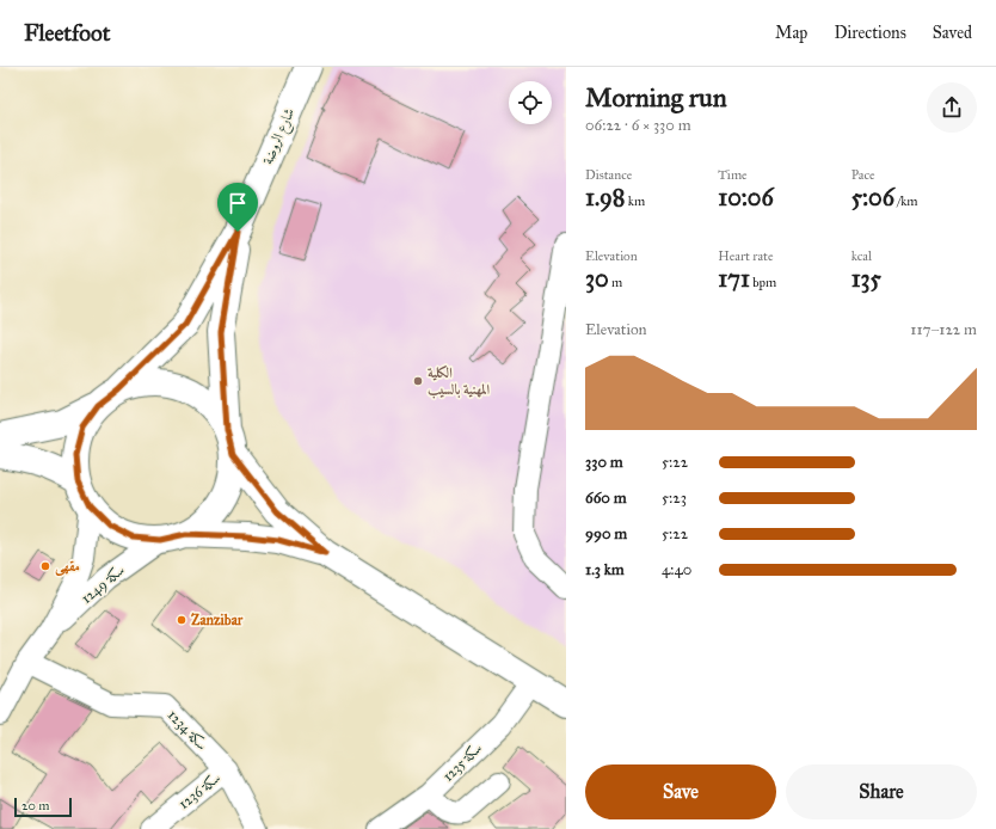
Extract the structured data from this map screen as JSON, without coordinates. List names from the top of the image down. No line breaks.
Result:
{"streets":{"main road":["شارع الروضة"],"street":["سكة 1249","سكة 1234","سكة 1235","سكة 1236"]},"crossings":[["شارع الروضة","سكة 1249"],["سكة 1249","سكة 1234"],["سكة 1234","سكة 1236"]],"places":["الكلية المهنية بالسيب","مقهى","Zanzibar"],"scale_bar":"20 m","page":{"header":"Fleetfoot","nav":["Map","Directions","Saved"],"heading":["Morning run","06:22 · 6 × 330 m"],"stats":[["Distance","1.98 km"],["Time","10:06"],["Pace","5:06 /km"],["Elevation","30 m"],["Heart rate","171 bpm"],["kcal","135"]],"chart":["Elevation","117–122 m"],"list":[{"name":"330 m","note":"5:22"},{"name":"660 m","note":"5:23"},{"name":"990 m","note":"5:22"},{"name":"1.3 km","note":"4:40"}],"buttons":["Save","Share"],"scale":"20 m"}}
